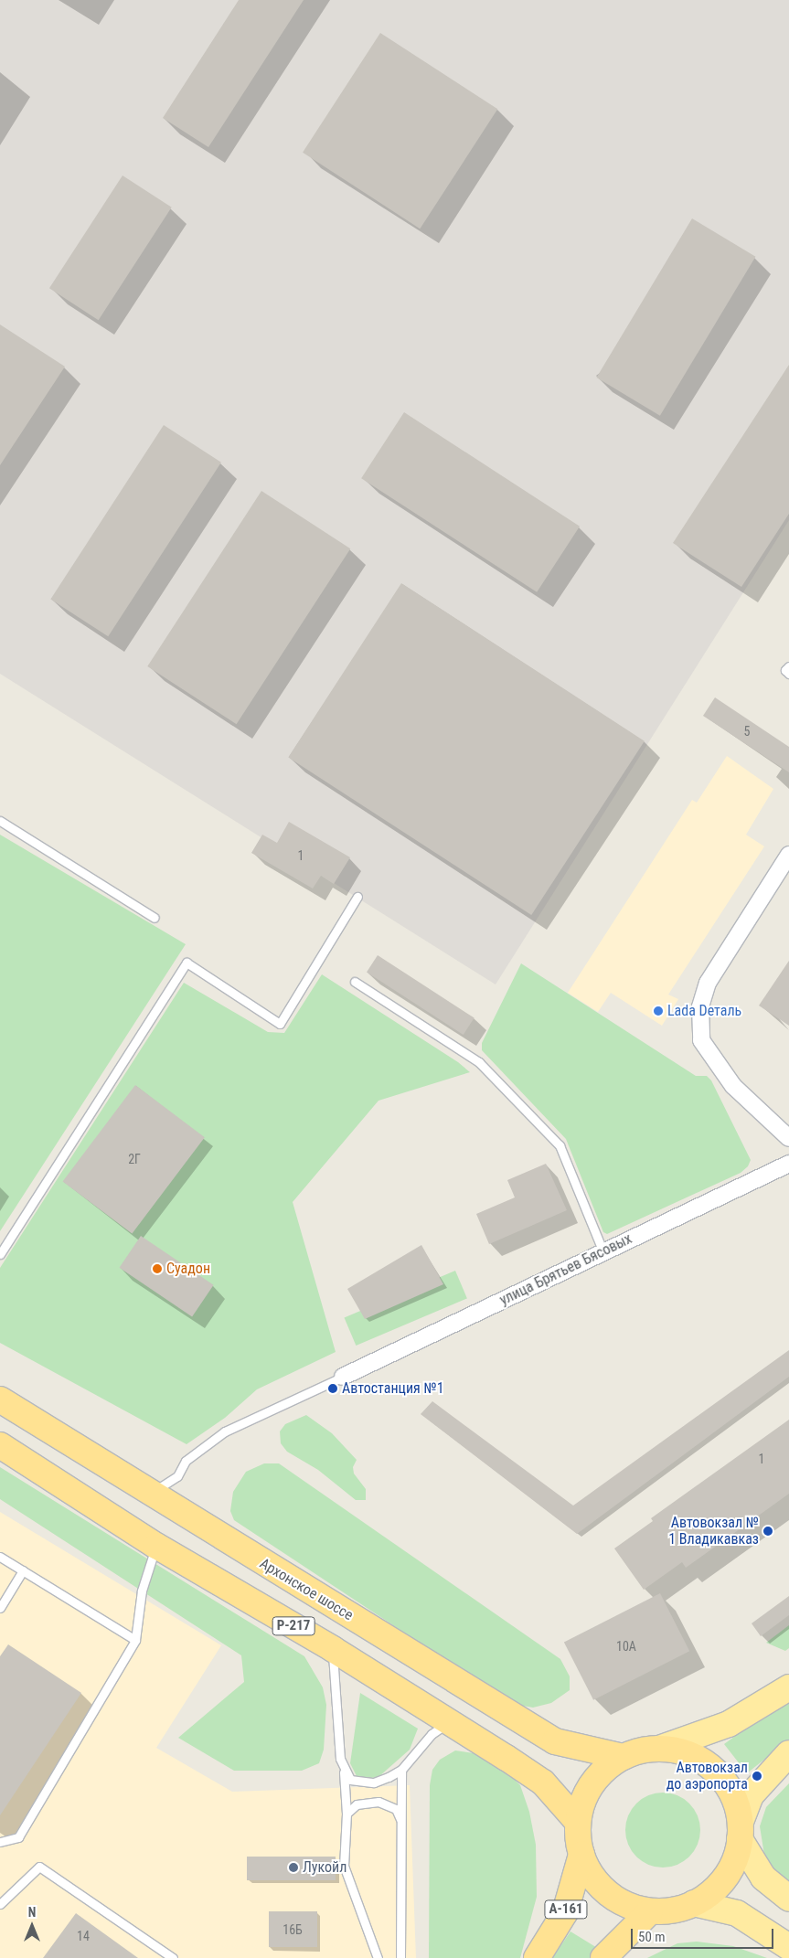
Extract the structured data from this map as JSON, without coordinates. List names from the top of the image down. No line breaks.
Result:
{"streets":{"highway":["Архонское шоссе","Р-217","А-161"],"street":["улица Брятьев Бясовых"]},"crossings":[["Архонское шоссе","Р-217"],["Архонское шоссе","А-161"],["Р-217","А-161"]],"places":["Lada Dеталь","Суадон","Автостанция №1","Автовокзал № 1 Владикавказ","Автовокзал до аэропорта","Лукойл"],"house_numbers":["5","1","2Г","1","10А","16Б","14"],"scale_bar":"50 m","north":"top"}
